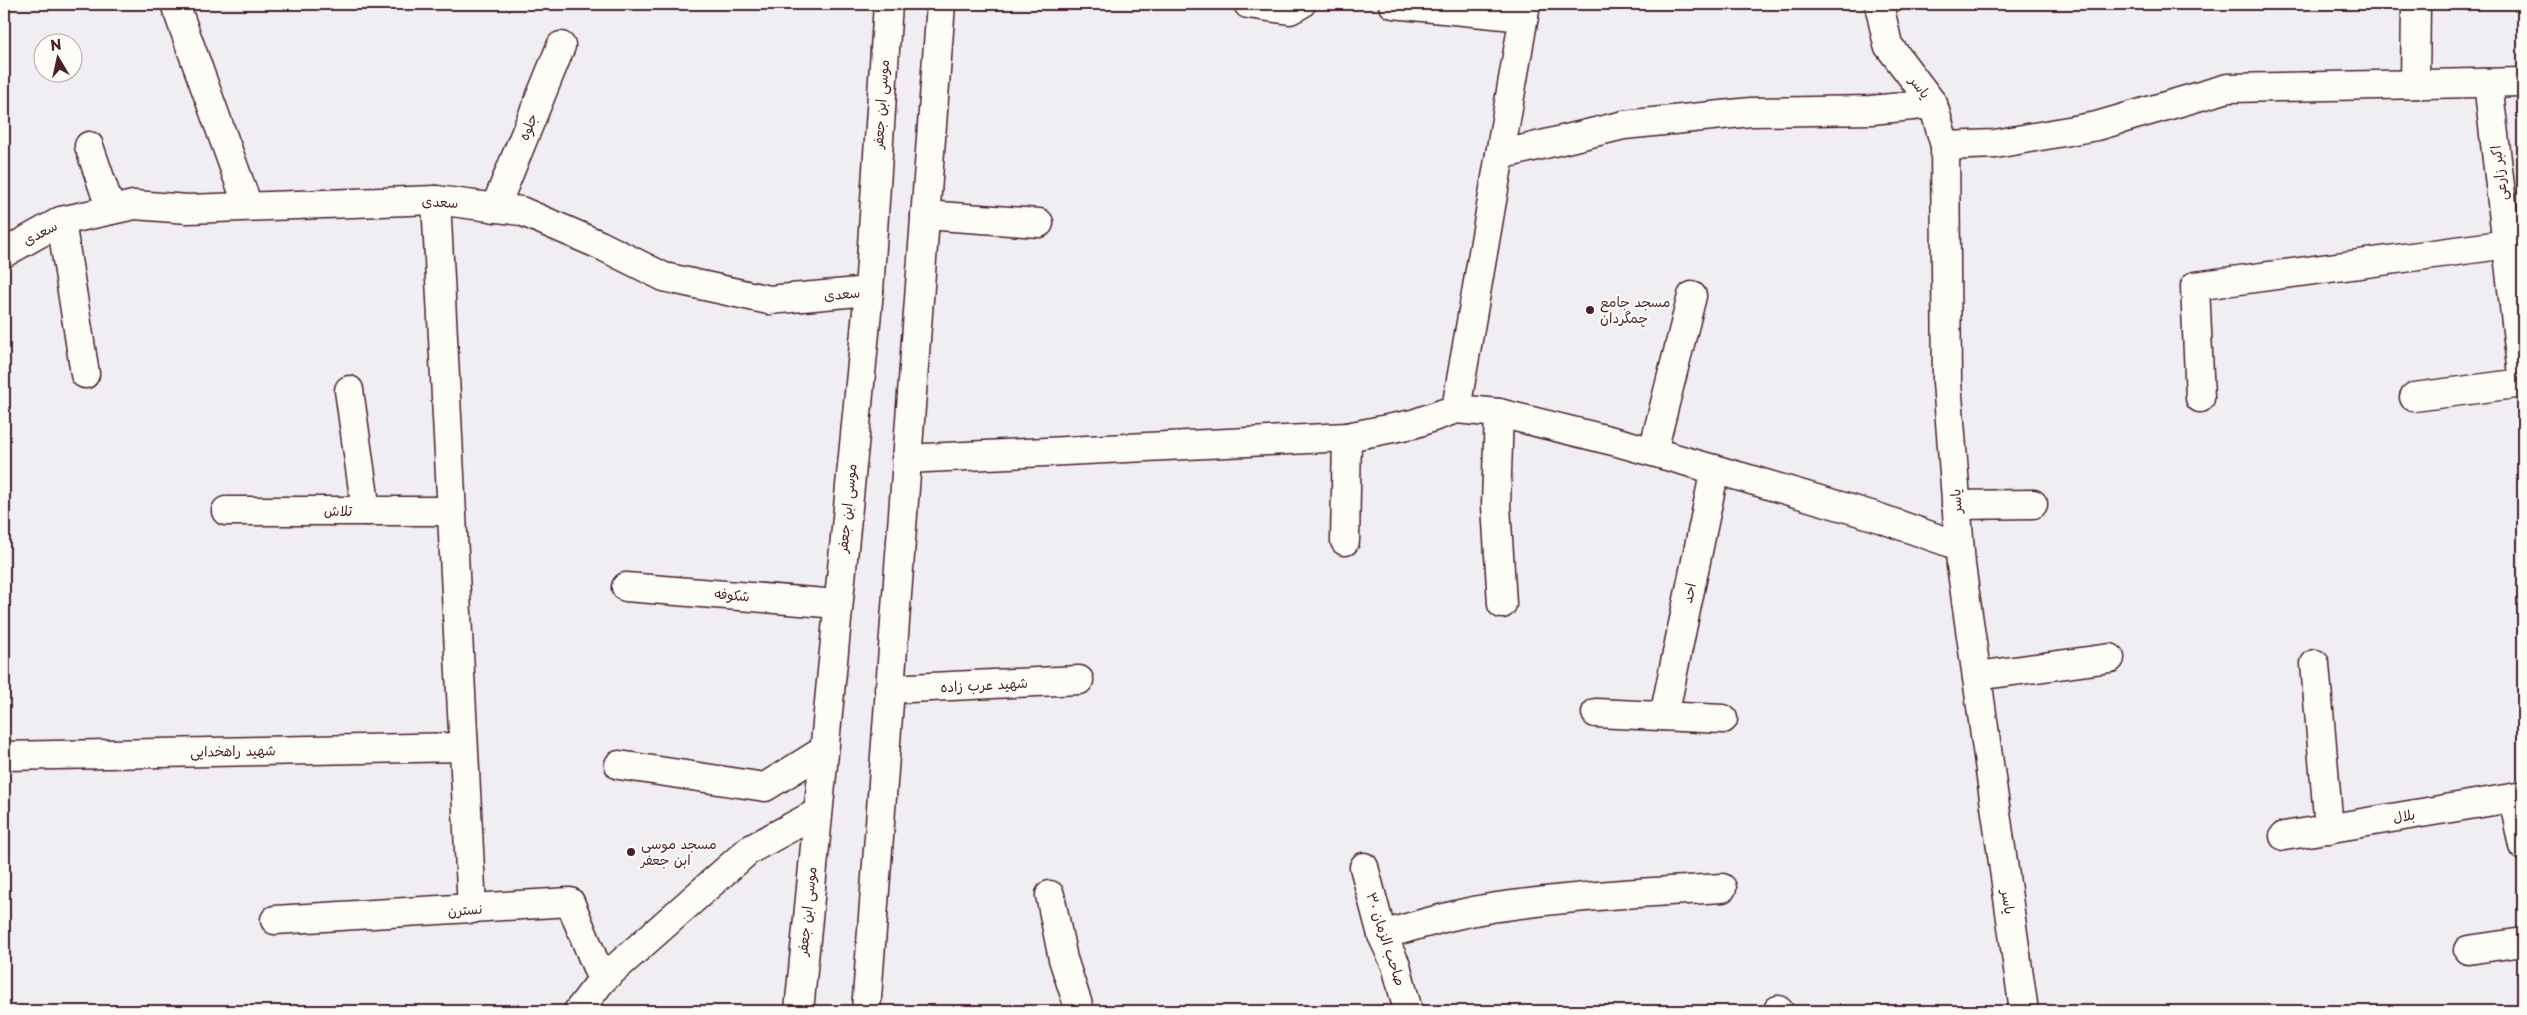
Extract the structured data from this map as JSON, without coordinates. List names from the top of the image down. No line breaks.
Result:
{"streets":{"street":["یاسر","موسی ابن جعفر","جلوه","اکبر زارعی","سعدی","تلاش","احد","شکوفه","شهید عرب زاده","شهید راهخدایی","بلال","نسترن","صاحب الزمان ۳۰"]},"crossings":[["موسی ابن جعفر","سعدی"],["موسی ابن جعفر","شکوفه"],["جلوه","سعدی"]],"places":["مسجد جامع چمگردان","مسجد موسی ابن جعفر"],"north":"top"}
